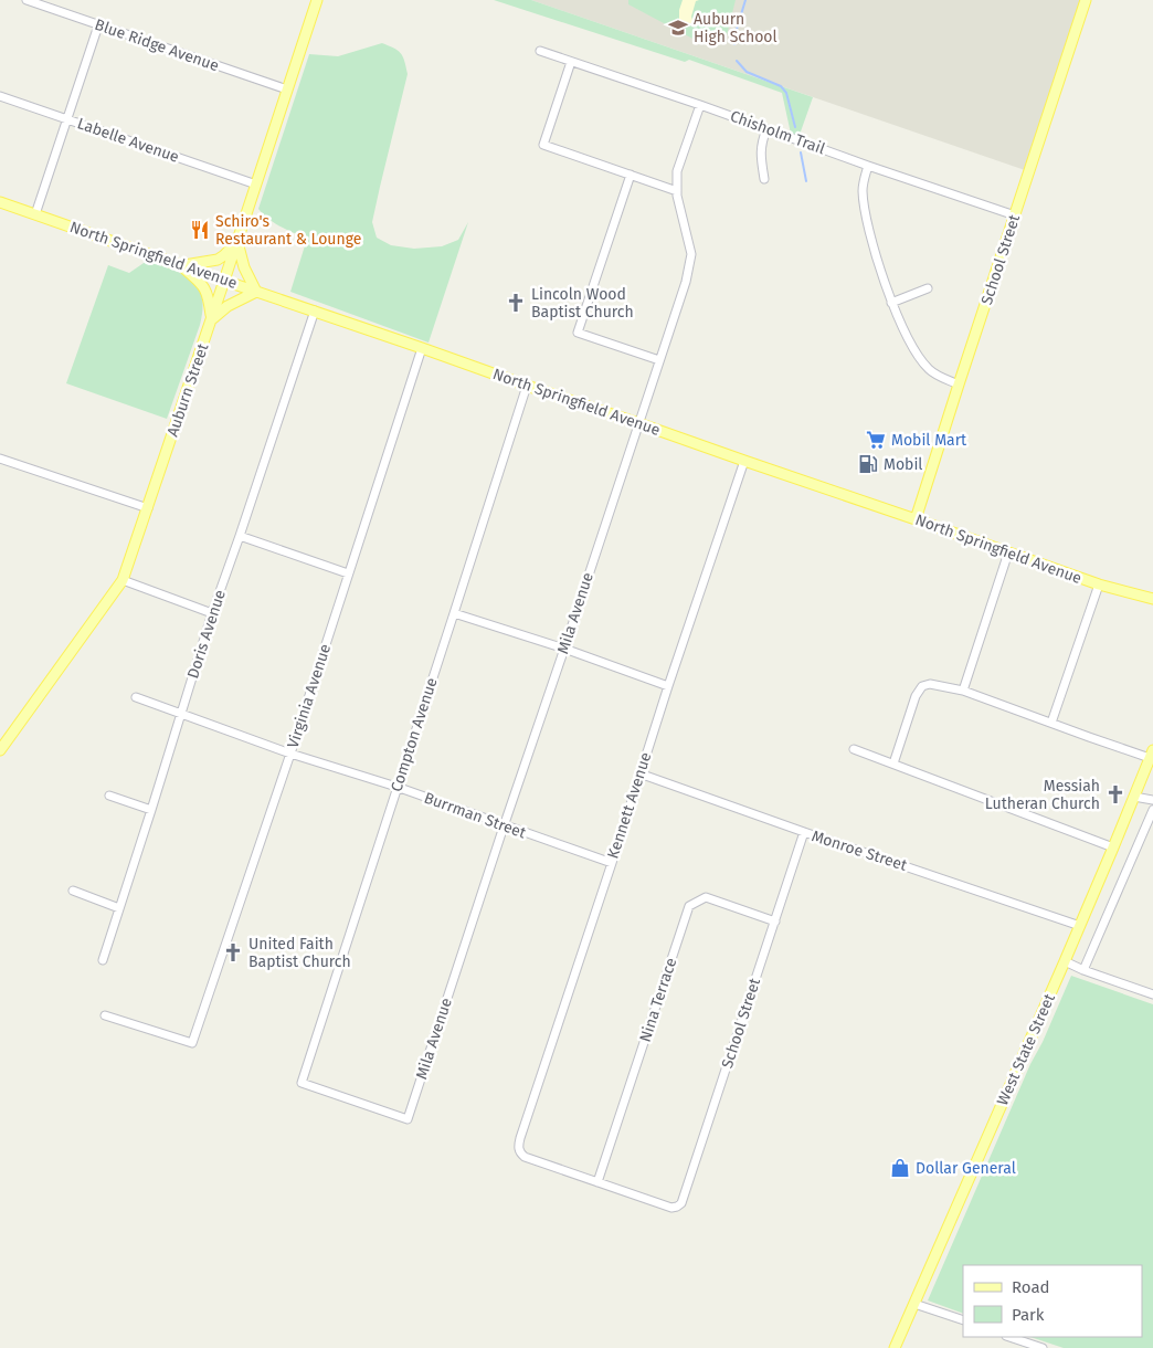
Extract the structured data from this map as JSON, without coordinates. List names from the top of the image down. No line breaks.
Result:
{"streets":{"main road":["North Springfield Avenue","School Street","Auburn Street","West State Street"],"street":["Blue Ridge Avenue","Chisholm Trail","Labelle Avenue","Mila Avenue","Doris Avenue","Virginia Avenue","Compton Avenue","Kennett Avenue","Burrman Street","Monroe Street","Nina Terrace"]},"crossings":[["Blue Ridge Avenue","Auburn Street"],["Chisholm Trail","School Street"],["Chisholm Trail","Mila Avenue"],["Labelle Avenue","Auburn Street"],["North Springfield Avenue","School Street"],["North Springfield Avenue","Auburn Street"],["North Springfield Avenue","Mila Avenue"],["North Springfield Avenue","Doris Avenue"],["North Springfield Avenue","Virginia Avenue"],["North Springfield Avenue","Compton Avenue"],["North Springfield Avenue","Kennett Avenue"],["School Street","Kennett Avenue"],["School Street","Monroe Street"],["School Street","Nina Terrace"],["Mila Avenue","Compton Avenue"],["Mila Avenue","Burrman Street"],["Doris Avenue","Burrman Street"],["Virginia Avenue","Burrman Street"],["Compton Avenue","Burrman Street"],["Kennett Avenue","Burrman Street"],["Kennett Avenue","Monroe Street"],["Kennett Avenue","Nina Terrace"],["Monroe Street","West State Street"]],"places":{"school or university":["Auburn High School"],"restaurant":["Schiro's Restaurant & Lounge"],"church":["Lincoln Wood Baptist Church","Messiah Lutheran Church","United Faith Baptist Church"],"supermarket":["Mobil Mart"],"fuel station":["Mobil"],"shop":["Dollar General"]},"legend":["Road","Park"]}
